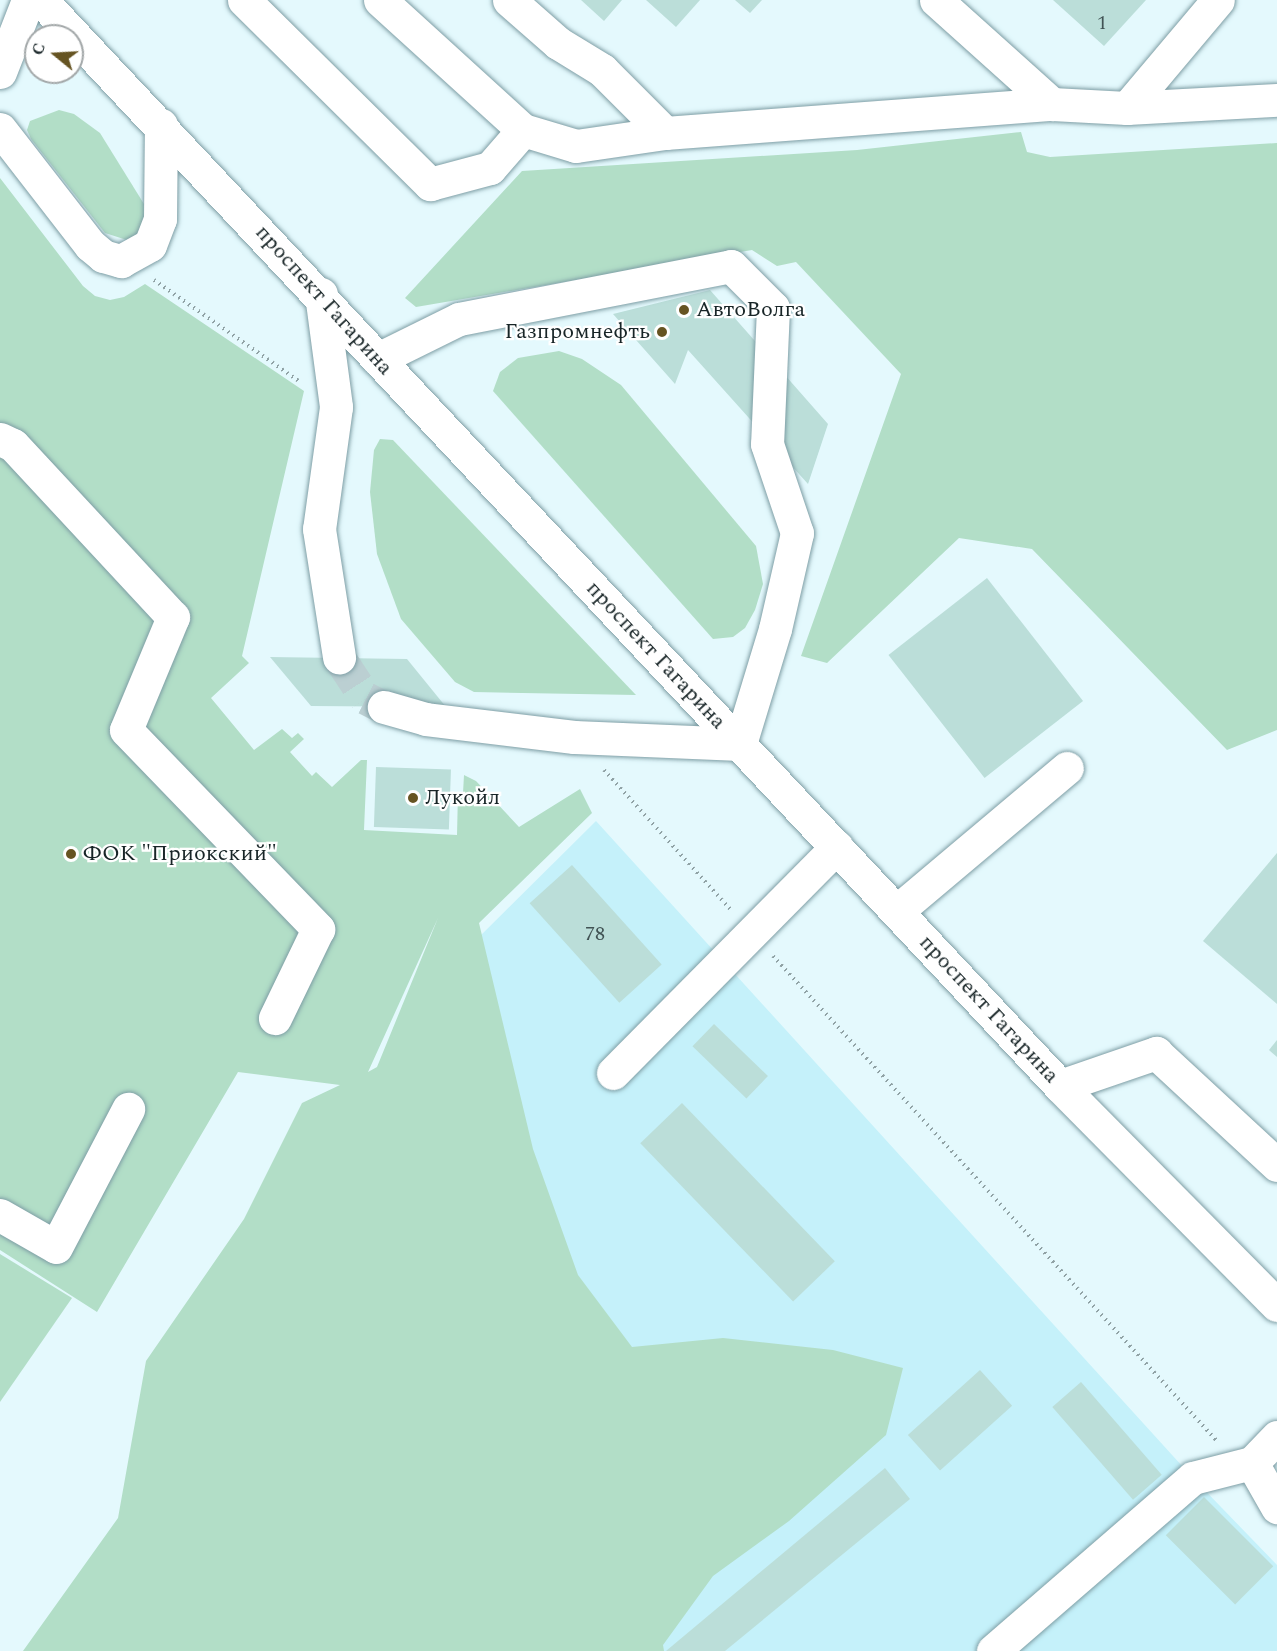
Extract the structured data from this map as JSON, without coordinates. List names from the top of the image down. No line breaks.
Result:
{"streets":{"main road":["проспект Гагарина"]},"places":["АвтоВолга","Газпромнефть","Лукойл","ФОК \"Приокский\""],"house_numbers":["1","78"],"north":"left"}
